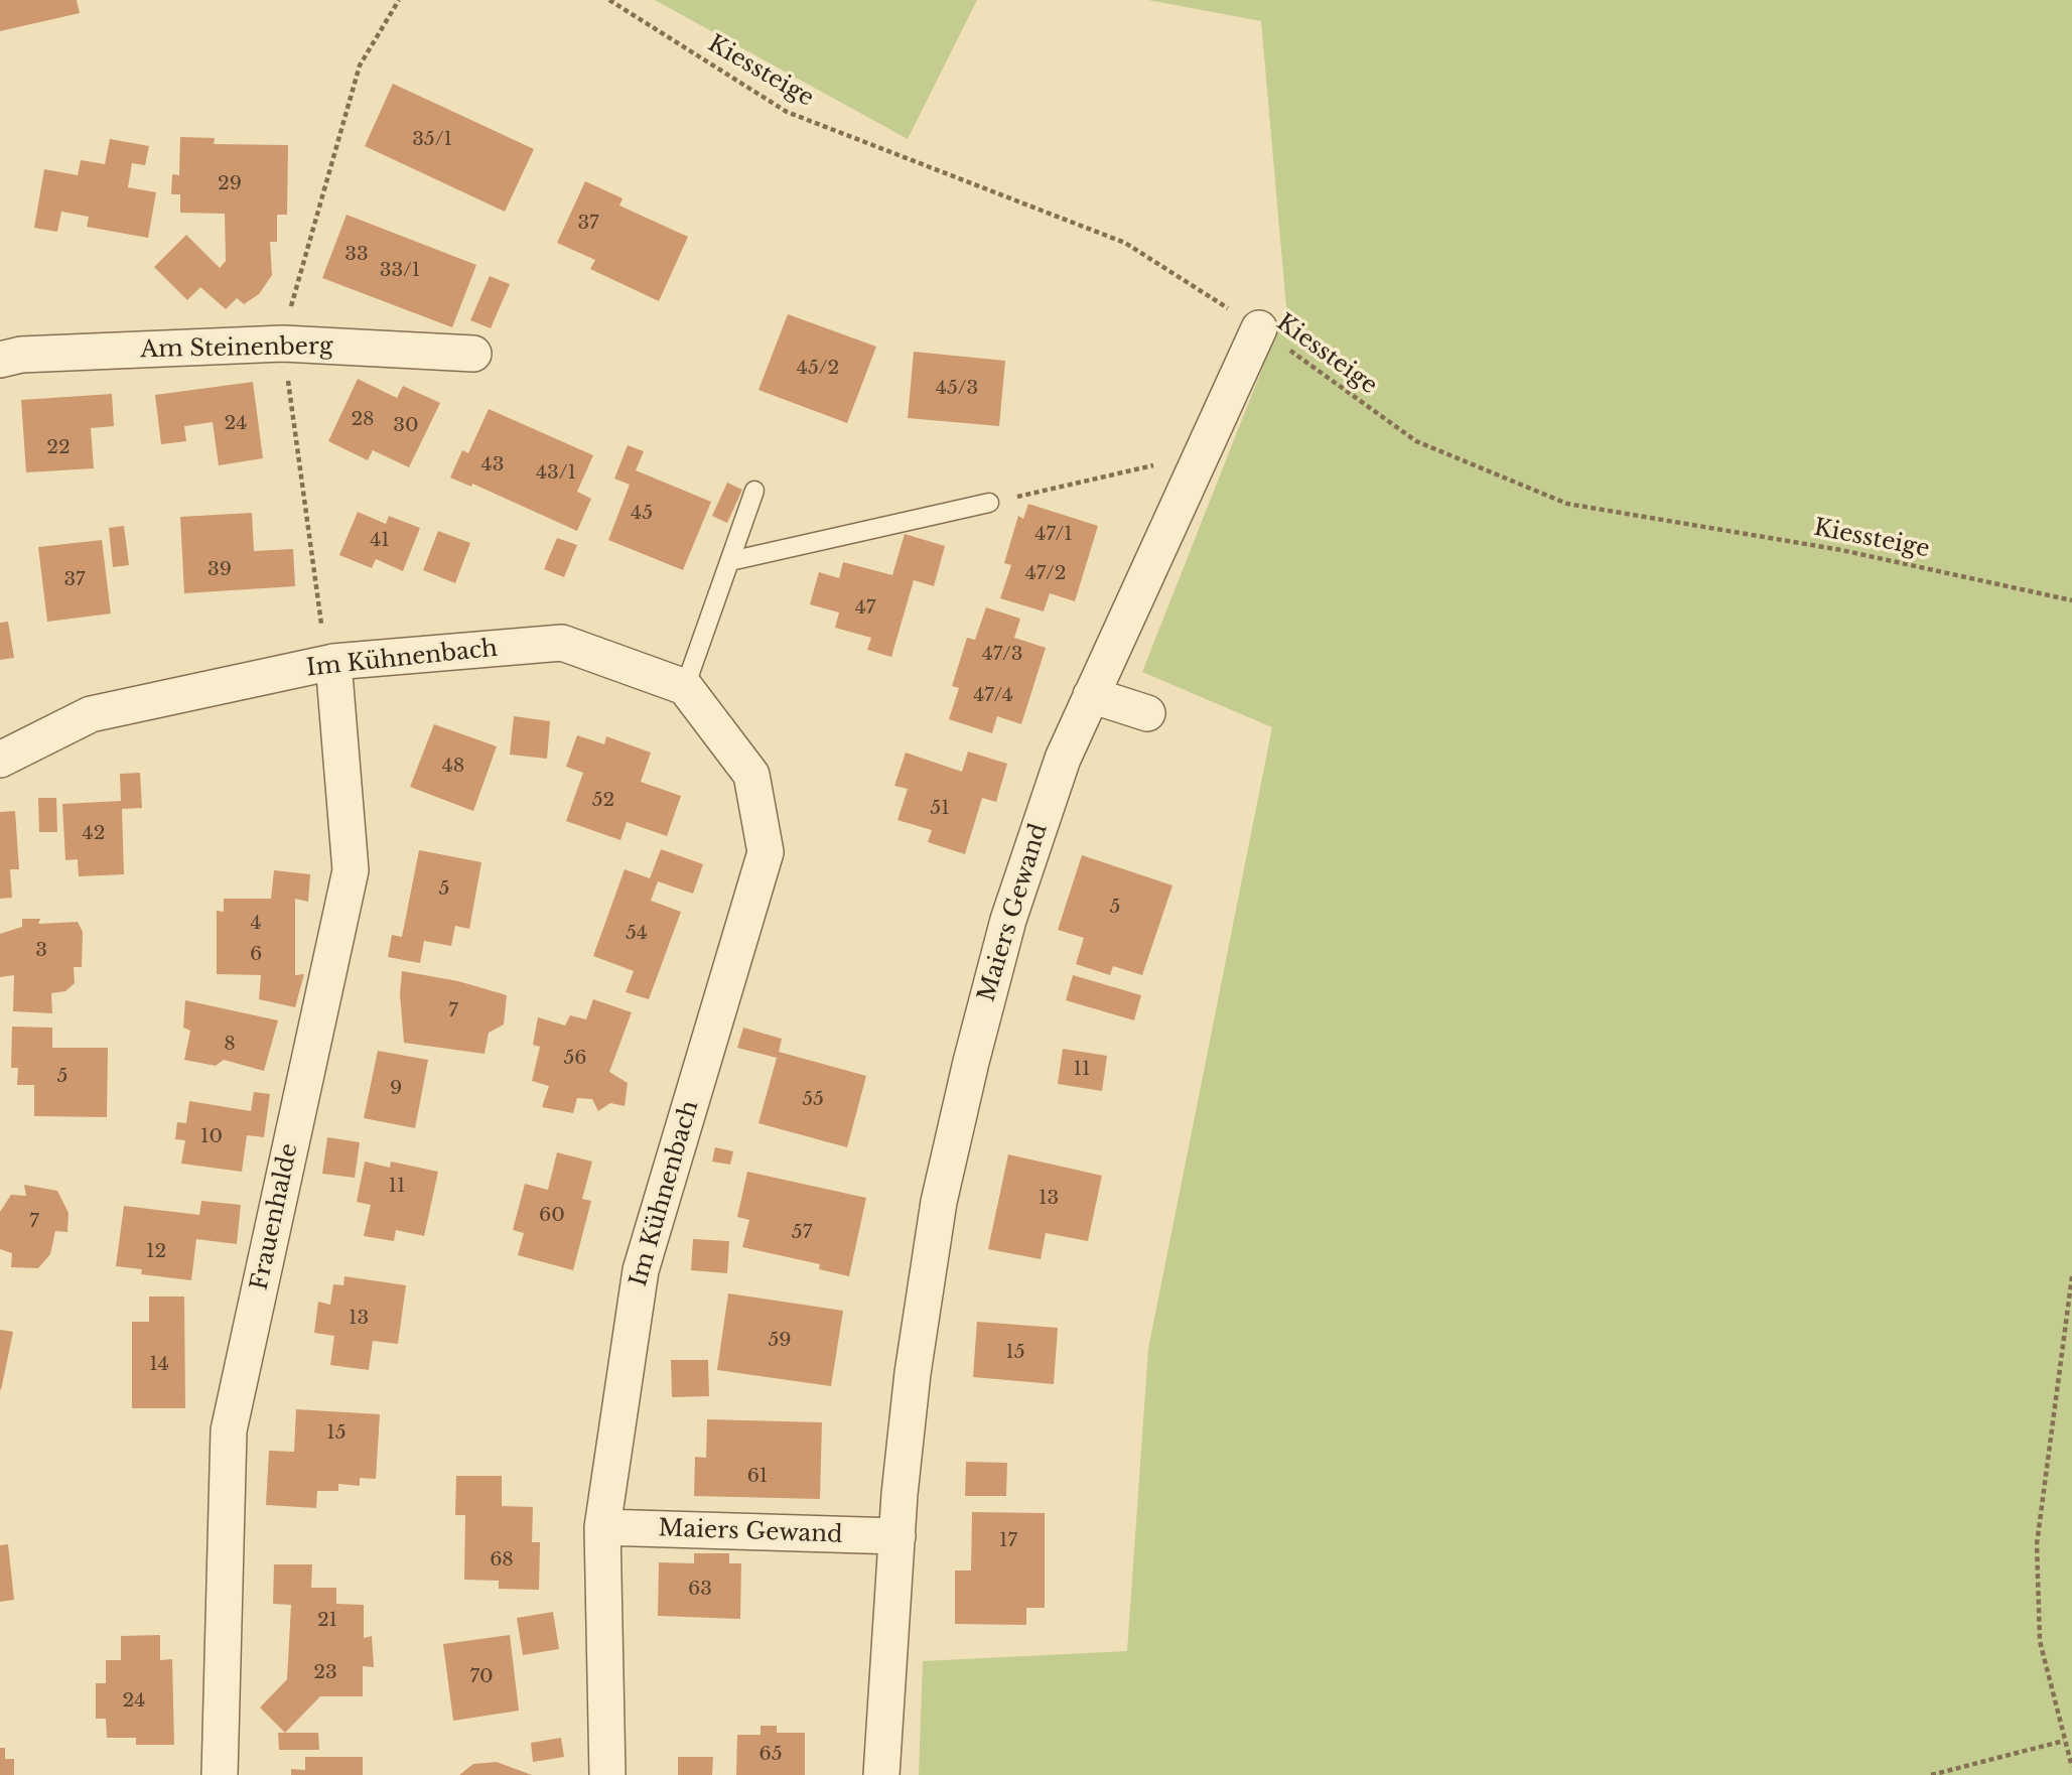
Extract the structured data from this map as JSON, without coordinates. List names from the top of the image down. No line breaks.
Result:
{"streets":{"street":["Am Steinenberg","Im Kühnenbach","Maiers Gewand","Frauenhalde"],"path":["Kiessteige"]},"crossings":[["Kiessteige","Maiers Gewand"],["Im Kühnenbach","Maiers Gewand"],["Im Kühnenbach","Frauenhalde"]],"house_numbers":["35/1","29","37","33","33/1","45/2","45/3","28","24","30","22","43","43/1","45","47/1","41","39","47/2","37","47","47/3","47/4","48","52","51","42","5","5","4","54","3","6","7","8","56","11","5","9","55","10","11","13","60","7","57","12","13","59","15","14","15","61","17","68","63","21","23","70","24","65"]}
